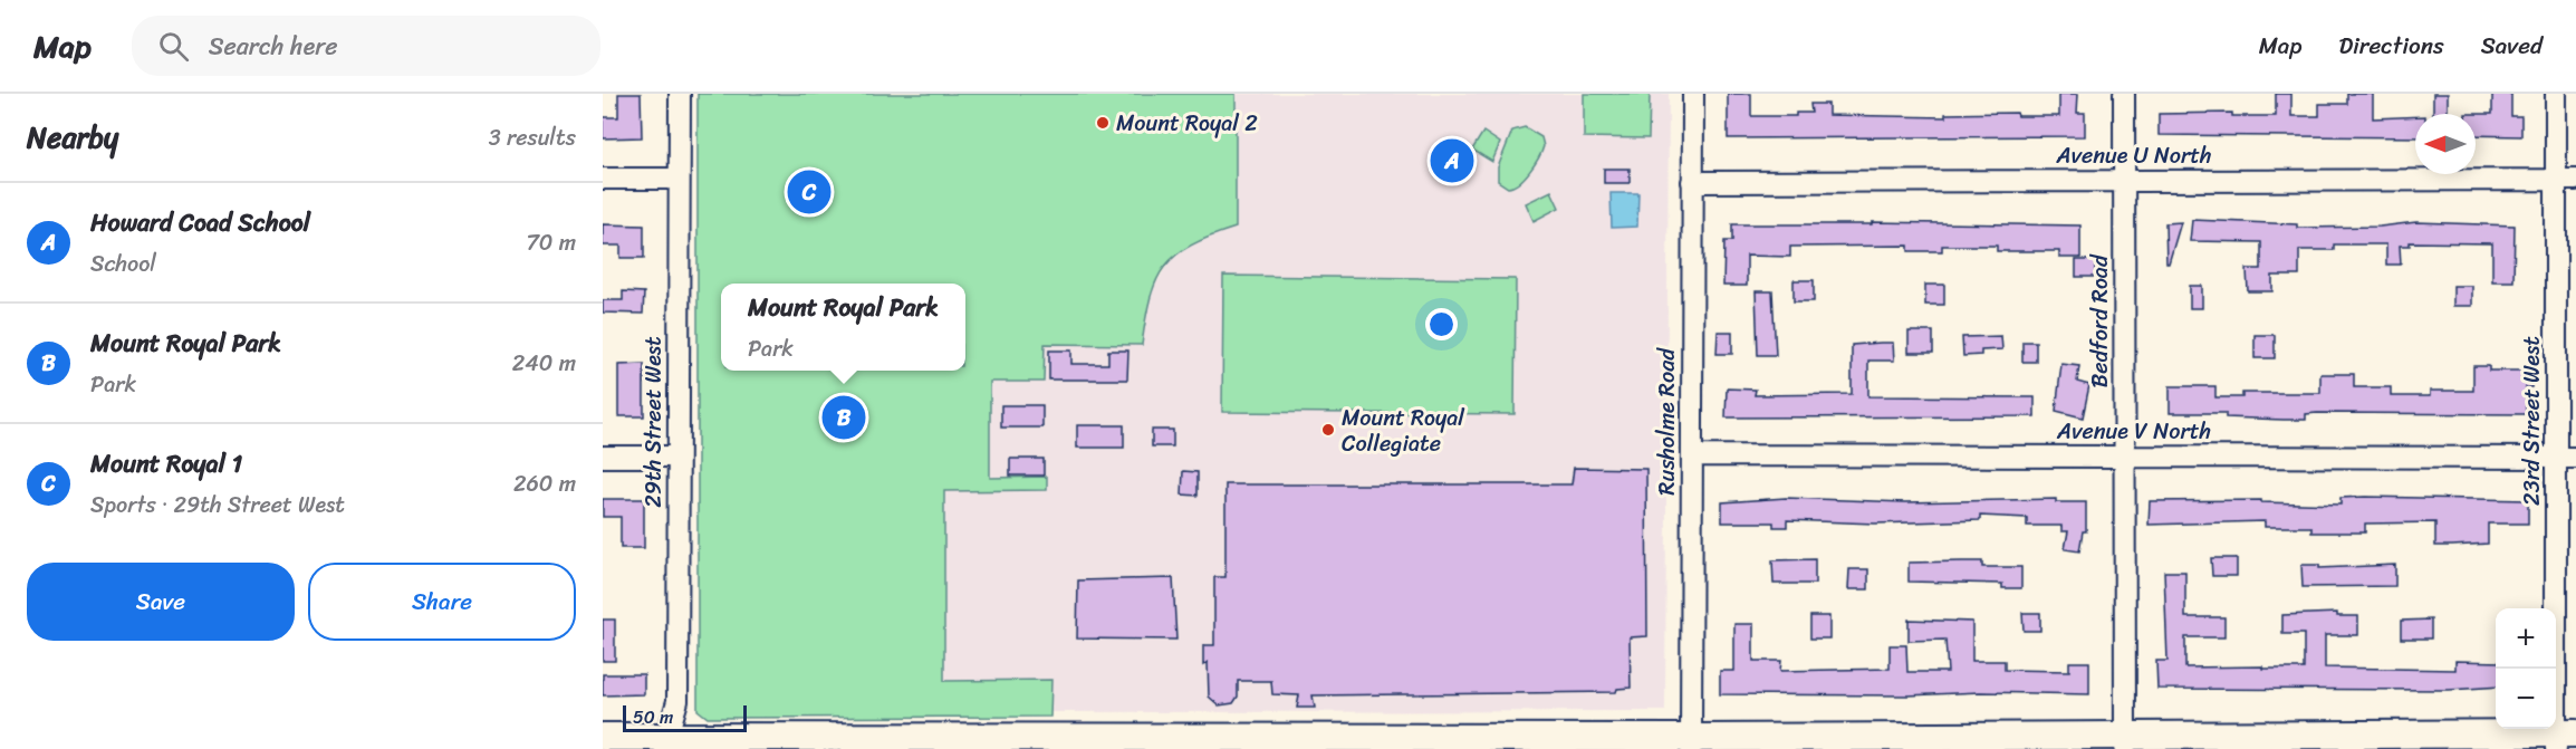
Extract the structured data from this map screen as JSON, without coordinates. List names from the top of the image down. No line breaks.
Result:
{"streets":{"street":["Avenue U North","Bedford Road","23rd Street West","29th Street West","Rusholme Road","Avenue V North"]},"crossings":[["Avenue U North","Bedford Road"],["Avenue U North","23rd Street West"],["Avenue U North","Rusholme Road"],["Bedford Road","Avenue V North"],["23rd Street West","Avenue V North"],["Rusholme Road","Avenue V North"]],"places":["Mount Royal 2","Mount Royal Collegiate"],"scale_bar":"50 m","north":"left","page":{"header":"Map","search":"Search here","nav":["Map","Directions","Saved"],"heading":["Nearby","3 results"],"pins":["A","C","B"],"list":[{"mark":"A","name":"Howard Coad School","note":"School","value":"70 m"},{"mark":"B","name":"Mount Royal Park","note":"Park","value":"240 m"},{"mark":"C","name":"Mount Royal 1","note":"Sports · 29th Street West","value":"260 m"}],"popup":["Mount Royal Park","Park"],"buttons":["Save","Share"],"map_buttons":["+","−"],"scale":"50 m"}}
